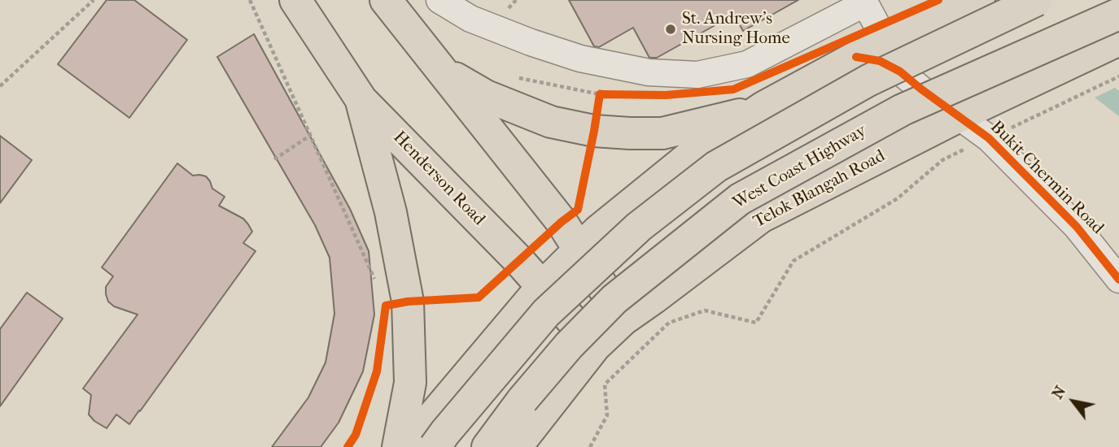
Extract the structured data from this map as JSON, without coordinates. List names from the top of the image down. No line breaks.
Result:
{"streets":{"main road":["West Coast Highway","Henderson Road","Telok Blangah Road"],"street":["Bukit Chermin Road"]},"crossings":[["Bukit Chermin Road","Telok Blangah Road"],["Henderson Road","Telok Blangah Road"]],"places":["St. Andrew's Nursing Home"],"north":"top left"}
